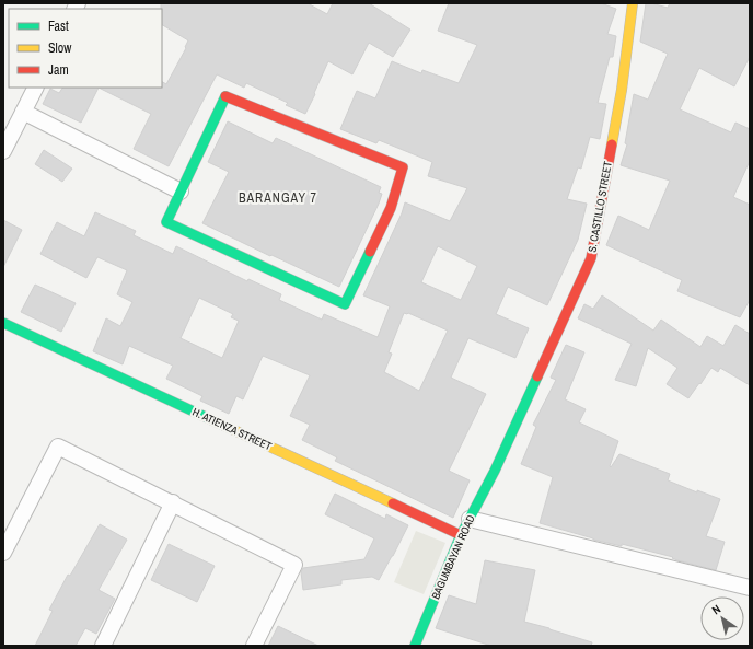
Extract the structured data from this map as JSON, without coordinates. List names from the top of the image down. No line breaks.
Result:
{"streets":{"street":["S. CASTILLO STREET","H. ATIENZA STREET","BAGUMBAYAN ROAD"]},"crossings":[["S. CASTILLO STREET","BAGUMBAYAN ROAD"],["H. ATIENZA STREET","BAGUMBAYAN ROAD"]],"districts":["BARANGAY 7"],"legend":["Fast","Slow","Jam"],"north":"top left"}
